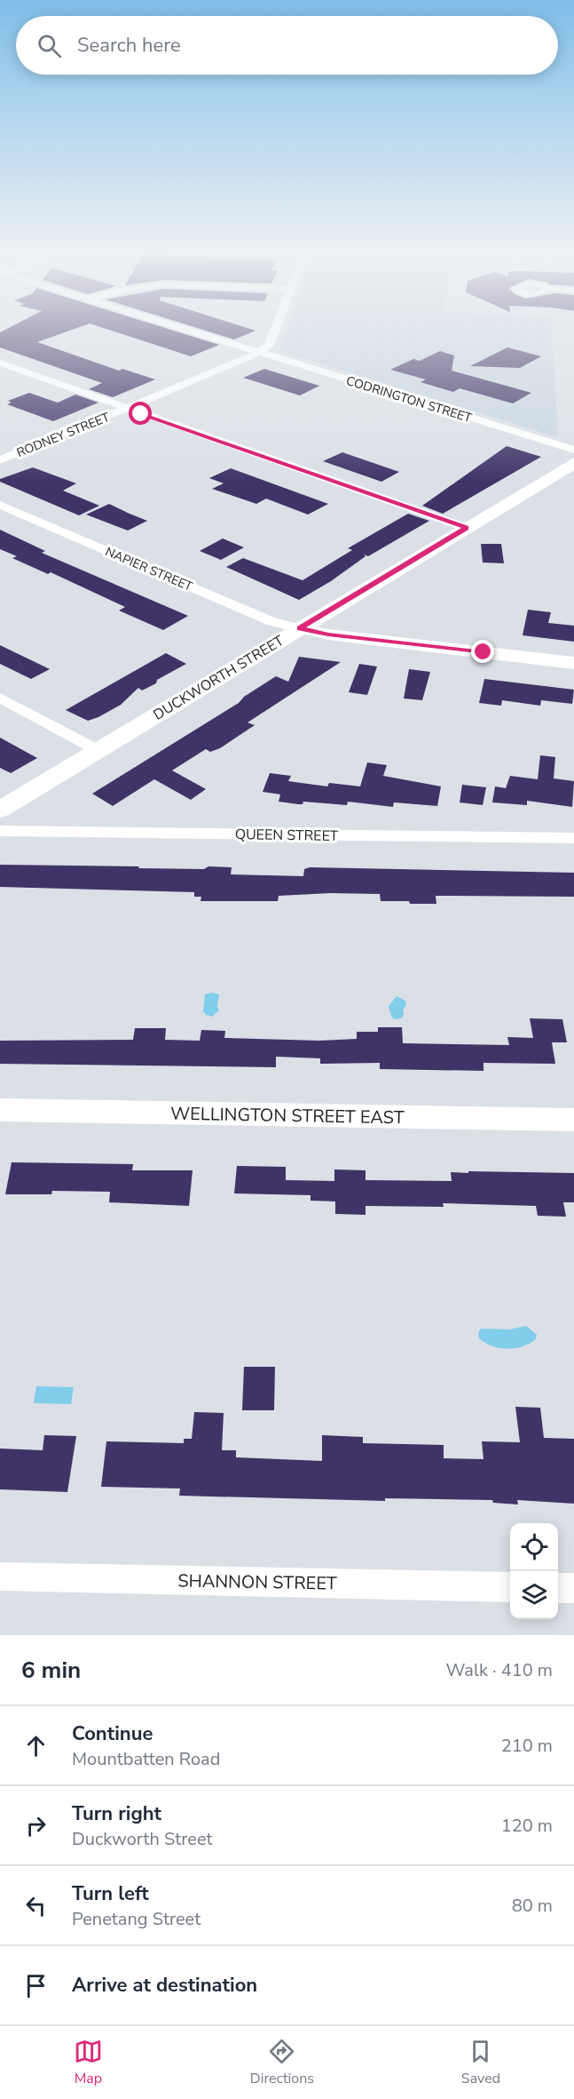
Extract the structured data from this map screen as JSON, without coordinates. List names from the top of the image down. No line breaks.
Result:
{"streets":{"main road":["DUCKWORTH STREET"],"street":["CODRINGTON STREET","RODNEY STREET","NAPIER STREET","QUEEN STREET","WELLINGTON STREET EAST","SHANNON STREET"]},"crossings":[["CODRINGTON STREET","RODNEY STREET"],["NAPIER STREET","DUCKWORTH STREET"]],"page":{"search":"Search here","heading":["6 min","Walk · 410 m"],"list":[["Continue","Mountbatten Road","210 m"],["Turn right","Duckworth Street","120 m"],["Turn left","Penetang Street","80 m"],"Arrive at destination"],"nav":["Map","Directions","Saved"]}}
